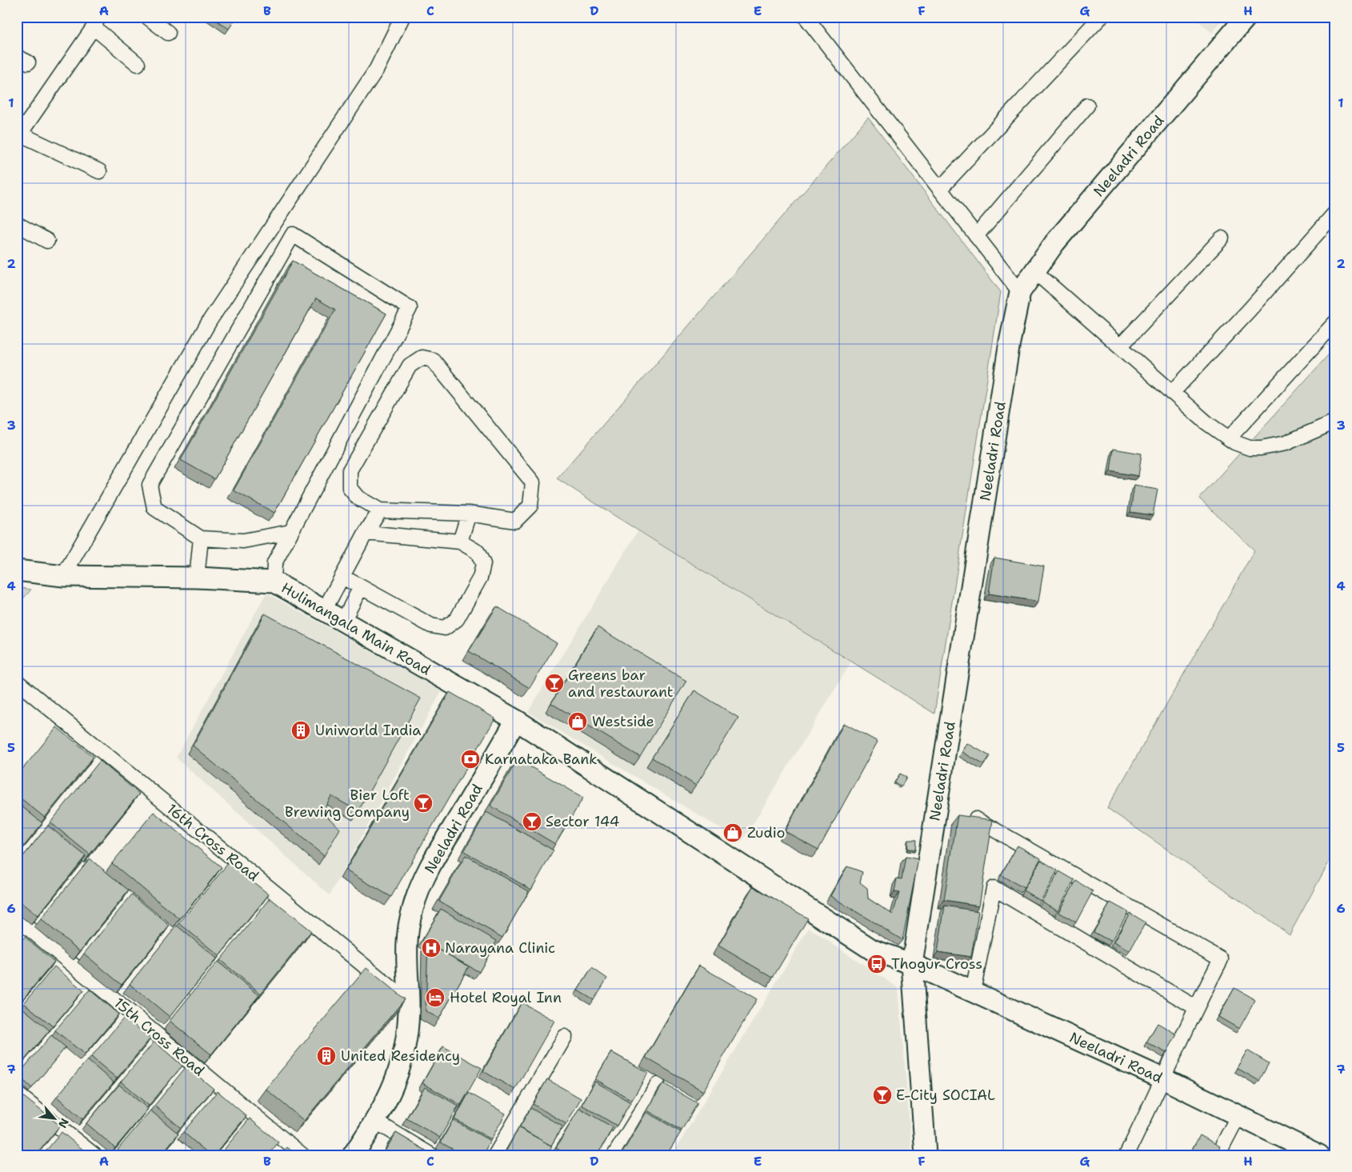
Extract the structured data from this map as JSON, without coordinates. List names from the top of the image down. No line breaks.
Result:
{"streets":{"main road":["Neeladri Road","Hulimangala Main Road"],"street":["16th Cross Road","15th Cross Road"]},"crossings":[["Neeladri Road","Hulimangala Main Road"],["Neeladri Road","16th Cross Road"]],"places":{"bar":["Greens bar and restaurant","Bier Loft Brewing Company","Sector 144","E-City SOCIAL"],"shop":["Westside","Zudio"],"building":["Uniworld India","United Residency"],"bank":["Karnataka Bank"],"hospital":["Narayana Clinic"],"bus stop":["Thogur Cross"],"hotel":["Hotel Royal Inn"]},"north":"bottom right","grid":{"columns":["A","B","C","D","E","F","G","H"],"rows":["1","2","3","4","5","6","7"]}}
